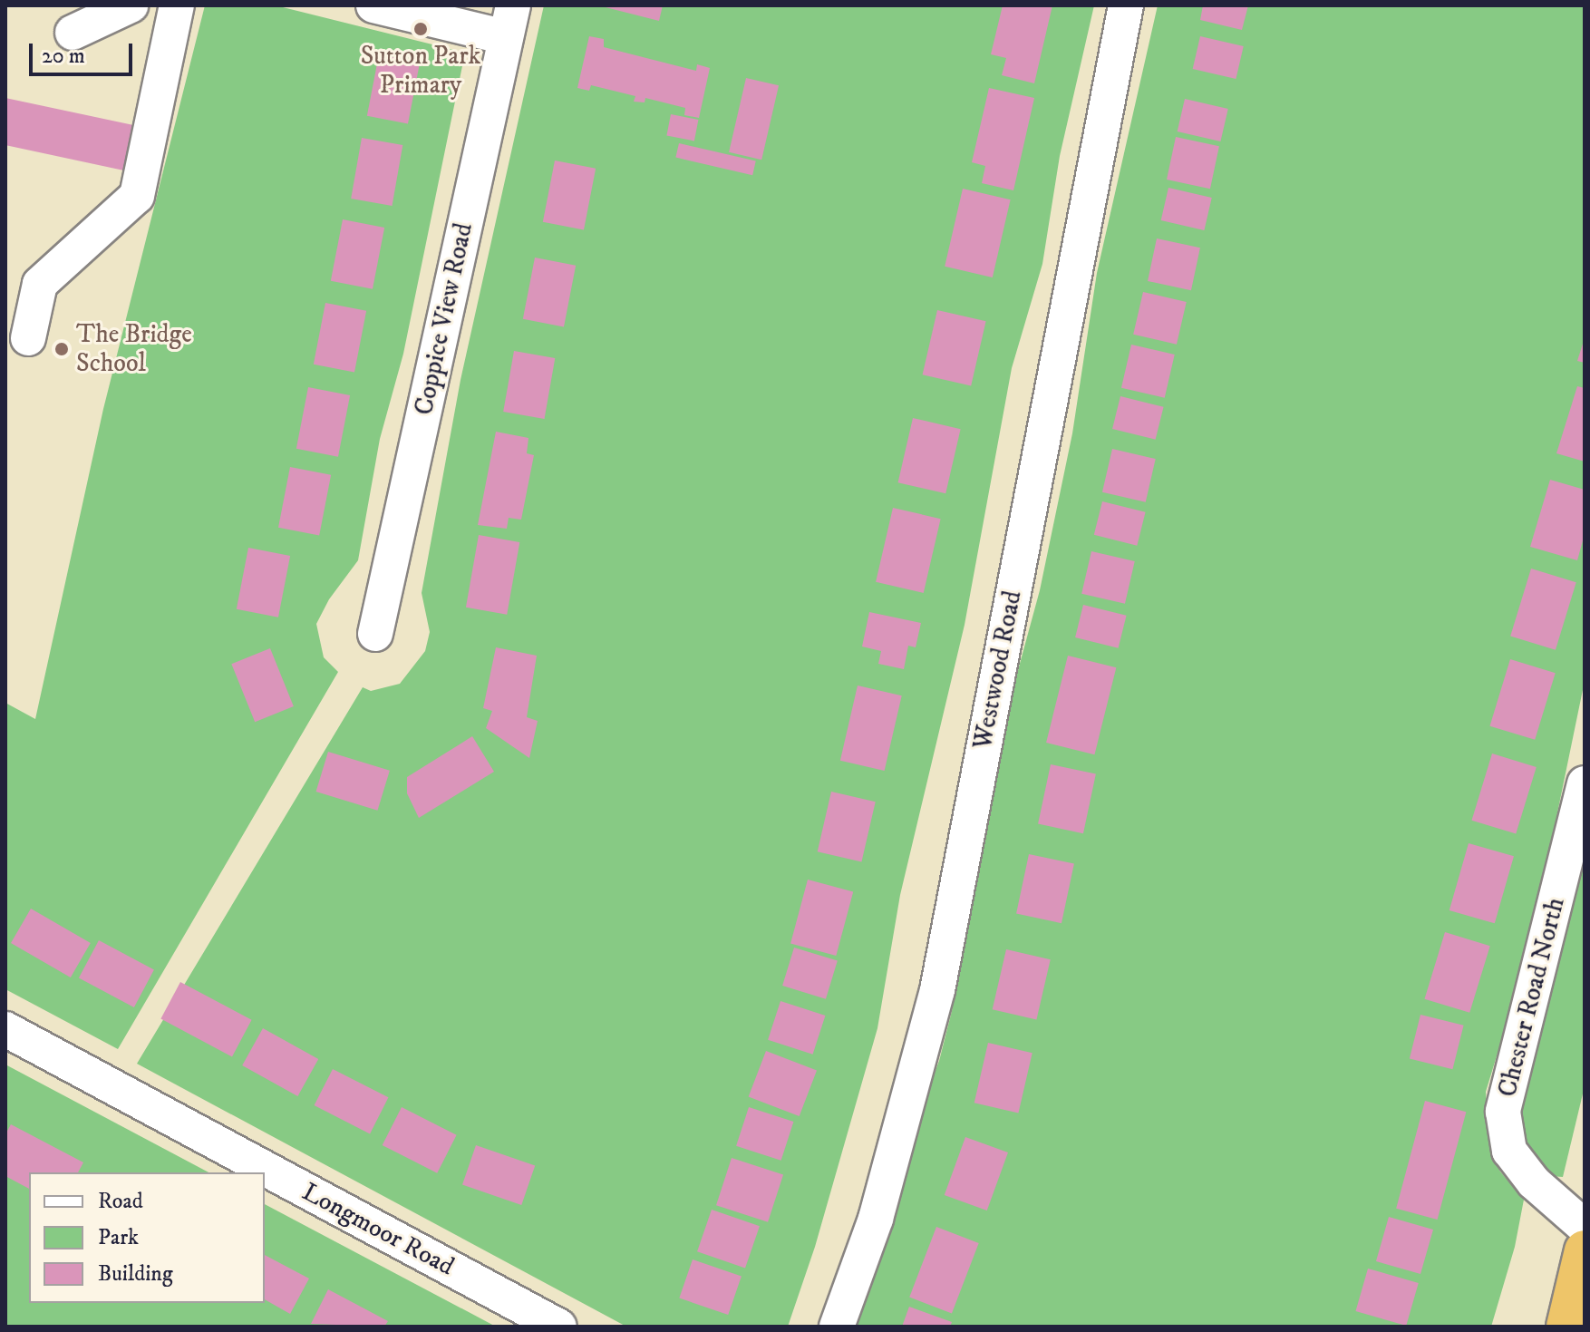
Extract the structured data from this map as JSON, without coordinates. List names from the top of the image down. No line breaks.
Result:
{"streets":{"street":["Coppice View Road","Westwood Road","Chester Road North","Longmoor Road"]},"places":["Sutton Park Primary","The Bridge School"],"legend":["Road","Park","Building"],"scale_bar":"20 m"}
